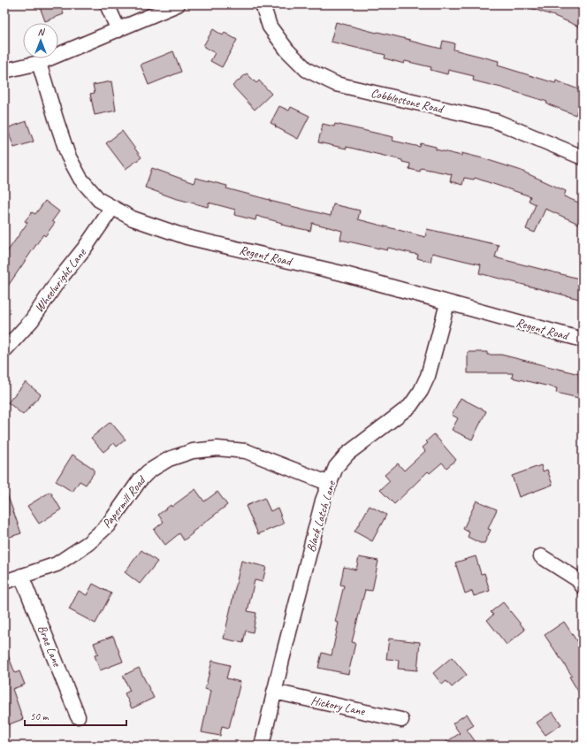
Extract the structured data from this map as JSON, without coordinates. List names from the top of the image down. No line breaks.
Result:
{"streets":{"street":["Cobblestone Road","Regent Road","Wheelwright Lane","Papermill Road","Black Latch Lane","Brae Lane","Hickory Lane"]},"crossings":[["Regent Road","Wheelwright Lane"],["Regent Road","Black Latch Lane"],["Papermill Road","Black Latch Lane"],["Papermill Road","Brae Lane"],["Black Latch Lane","Hickory Lane"]],"scale_bar":"50 m","north":"top"}
